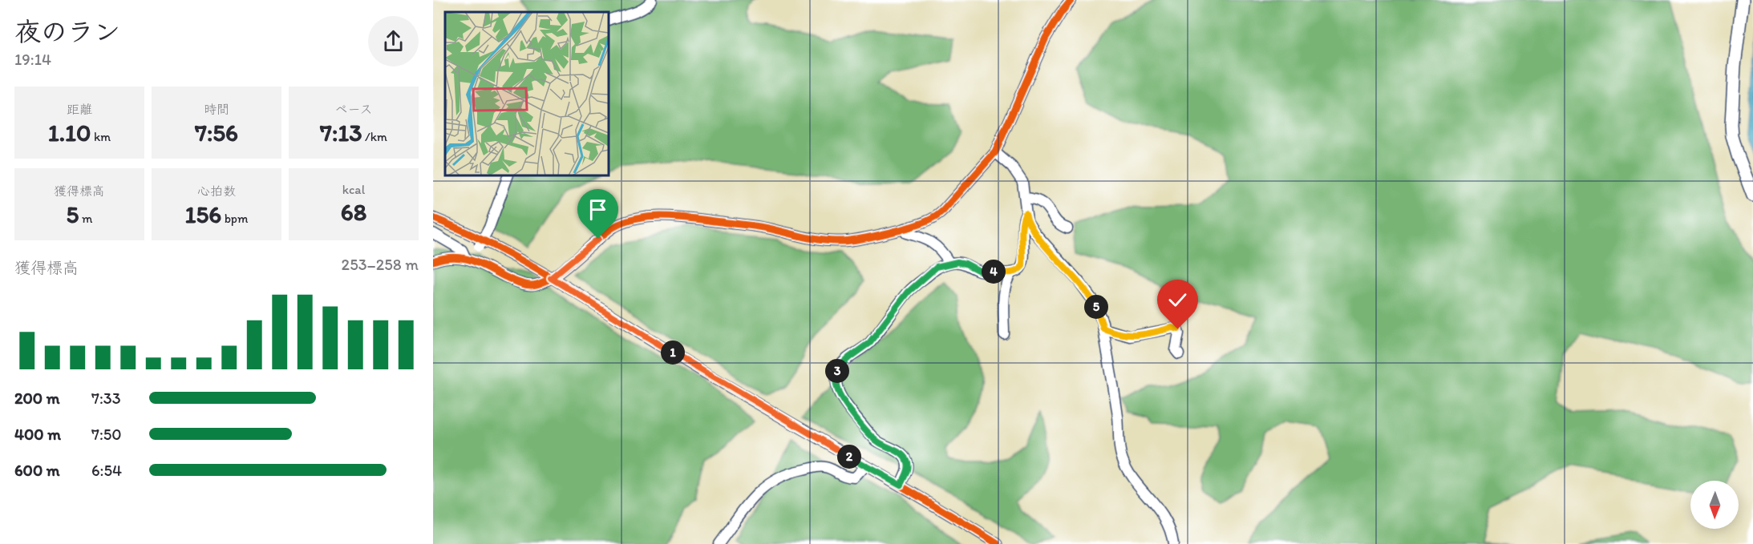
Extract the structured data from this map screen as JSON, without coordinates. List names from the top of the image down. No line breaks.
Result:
{"north":"bottom","page":{"heading":["夜のラン","19:14"],"stats":[["距離","1.10 km"],["時間","7:56"],["ペース","7:13 /km"],["獲得標高","5 m"],["心拍数","156 bpm"],["kcal","68"]],"chart":["獲得標高","253–258 m"],"pins":["4","5","1","3","2"],"list":[{"name":"200 m","note":"7:33"},{"name":"400 m","note":"7:50"},{"name":"600 m","note":"6:54"}]}}
